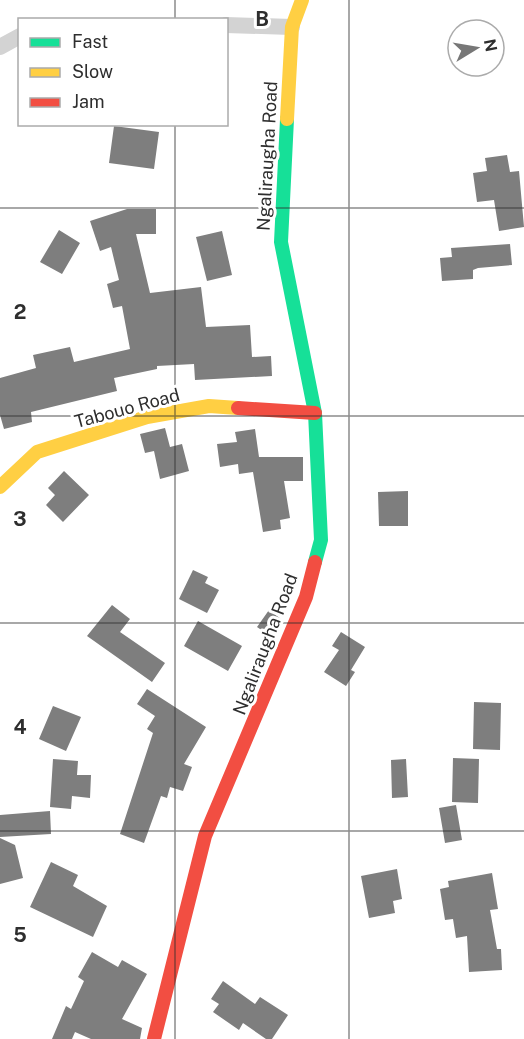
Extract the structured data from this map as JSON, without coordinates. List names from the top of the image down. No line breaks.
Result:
{"streets":{"street":["Ngaliraugha Road","Tabouo Road"]},"crossings":[["Ngaliraugha Road","Tabouo Road"]],"legend":["Fast","Slow","Jam"],"north":"right","grid":{"columns":["B"],"rows":["2","3","4","5"]}}
